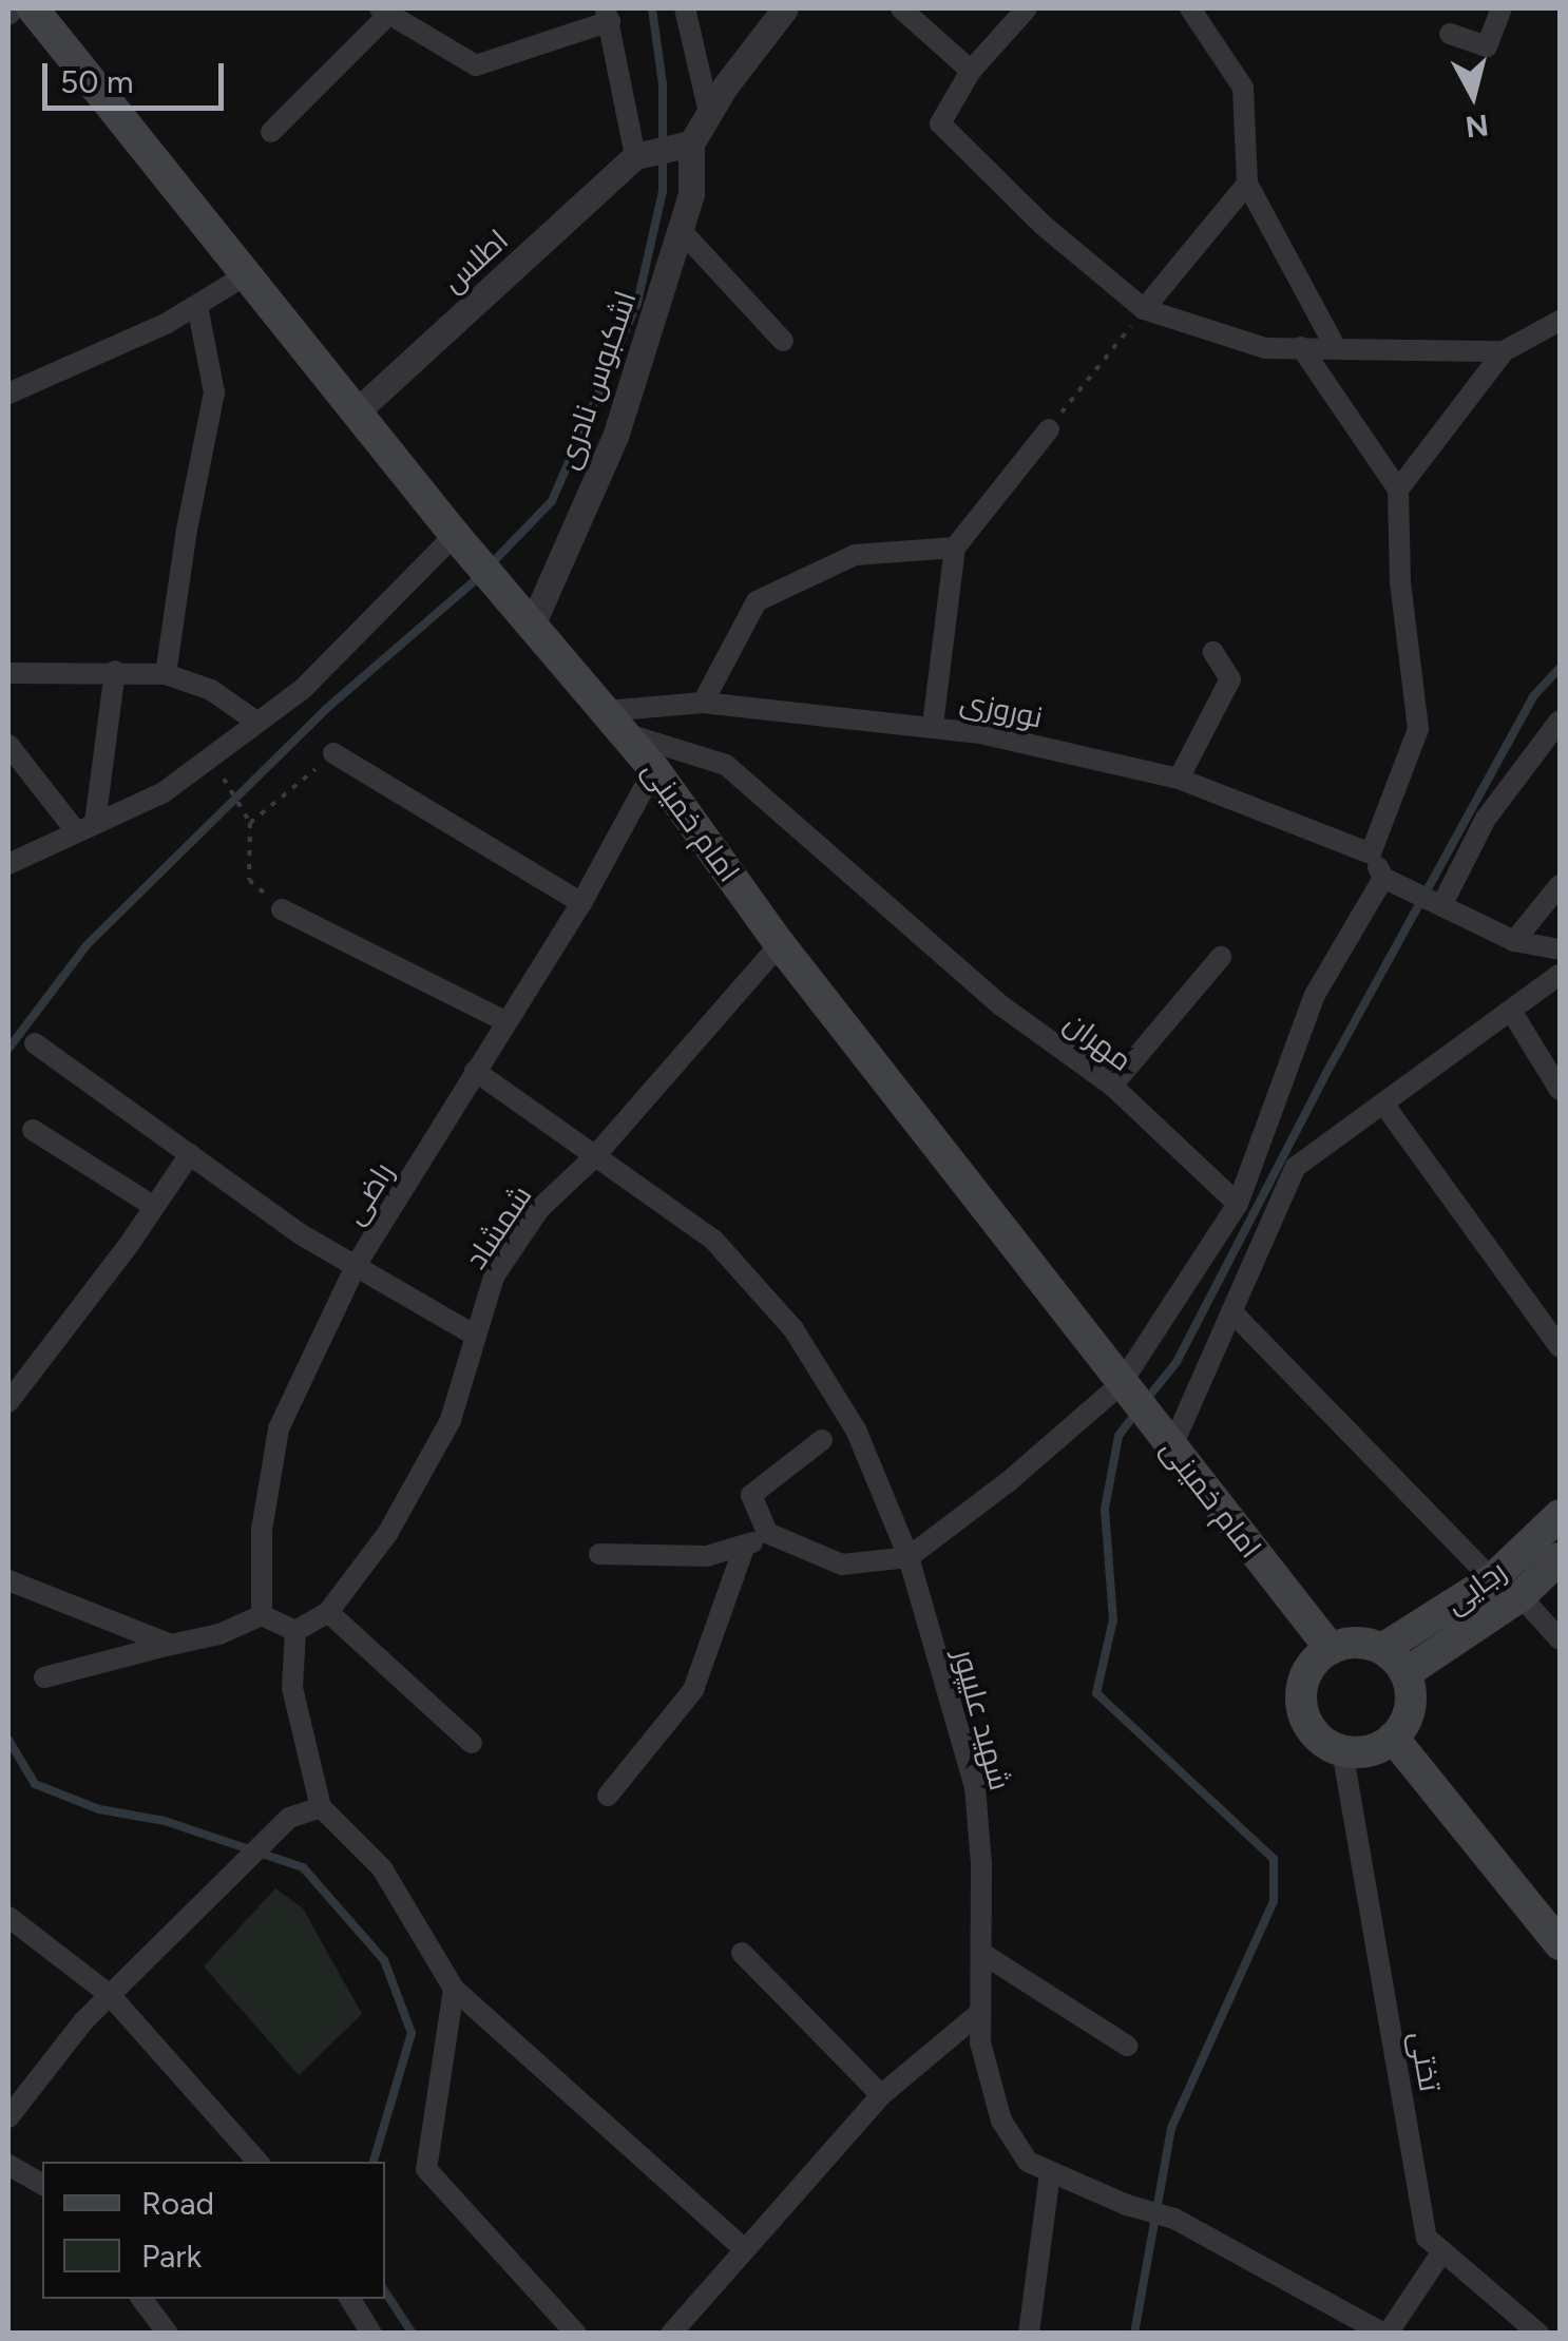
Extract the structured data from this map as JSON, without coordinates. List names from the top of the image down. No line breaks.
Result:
{"streets":{"main road":["امام خمینی","رجایی"],"street":["اطلس","اشکبوس نادری","نوروزی","مهران","راضی","شمشاد","شهید علیپور","تختی"]},"crossings":[["اطلس","امام خمینی"],["اشکبوس نادری","امام خمینی"],["نوروزی","امام خمینی"],["نوروزی","مهران"],["امام خمینی","مهران"],["امام خمینی","راضی"],["امام خمینی","شمشاد"],["امام خمینی","رجایی"],["امام خمینی","تختی"],["راضی","شهید علیپور"],["شمشاد","شهید علیپور"],["رجایی","تختی"]],"legend":["Road","Park"],"scale_bar":"50 m","north":"bottom"}
